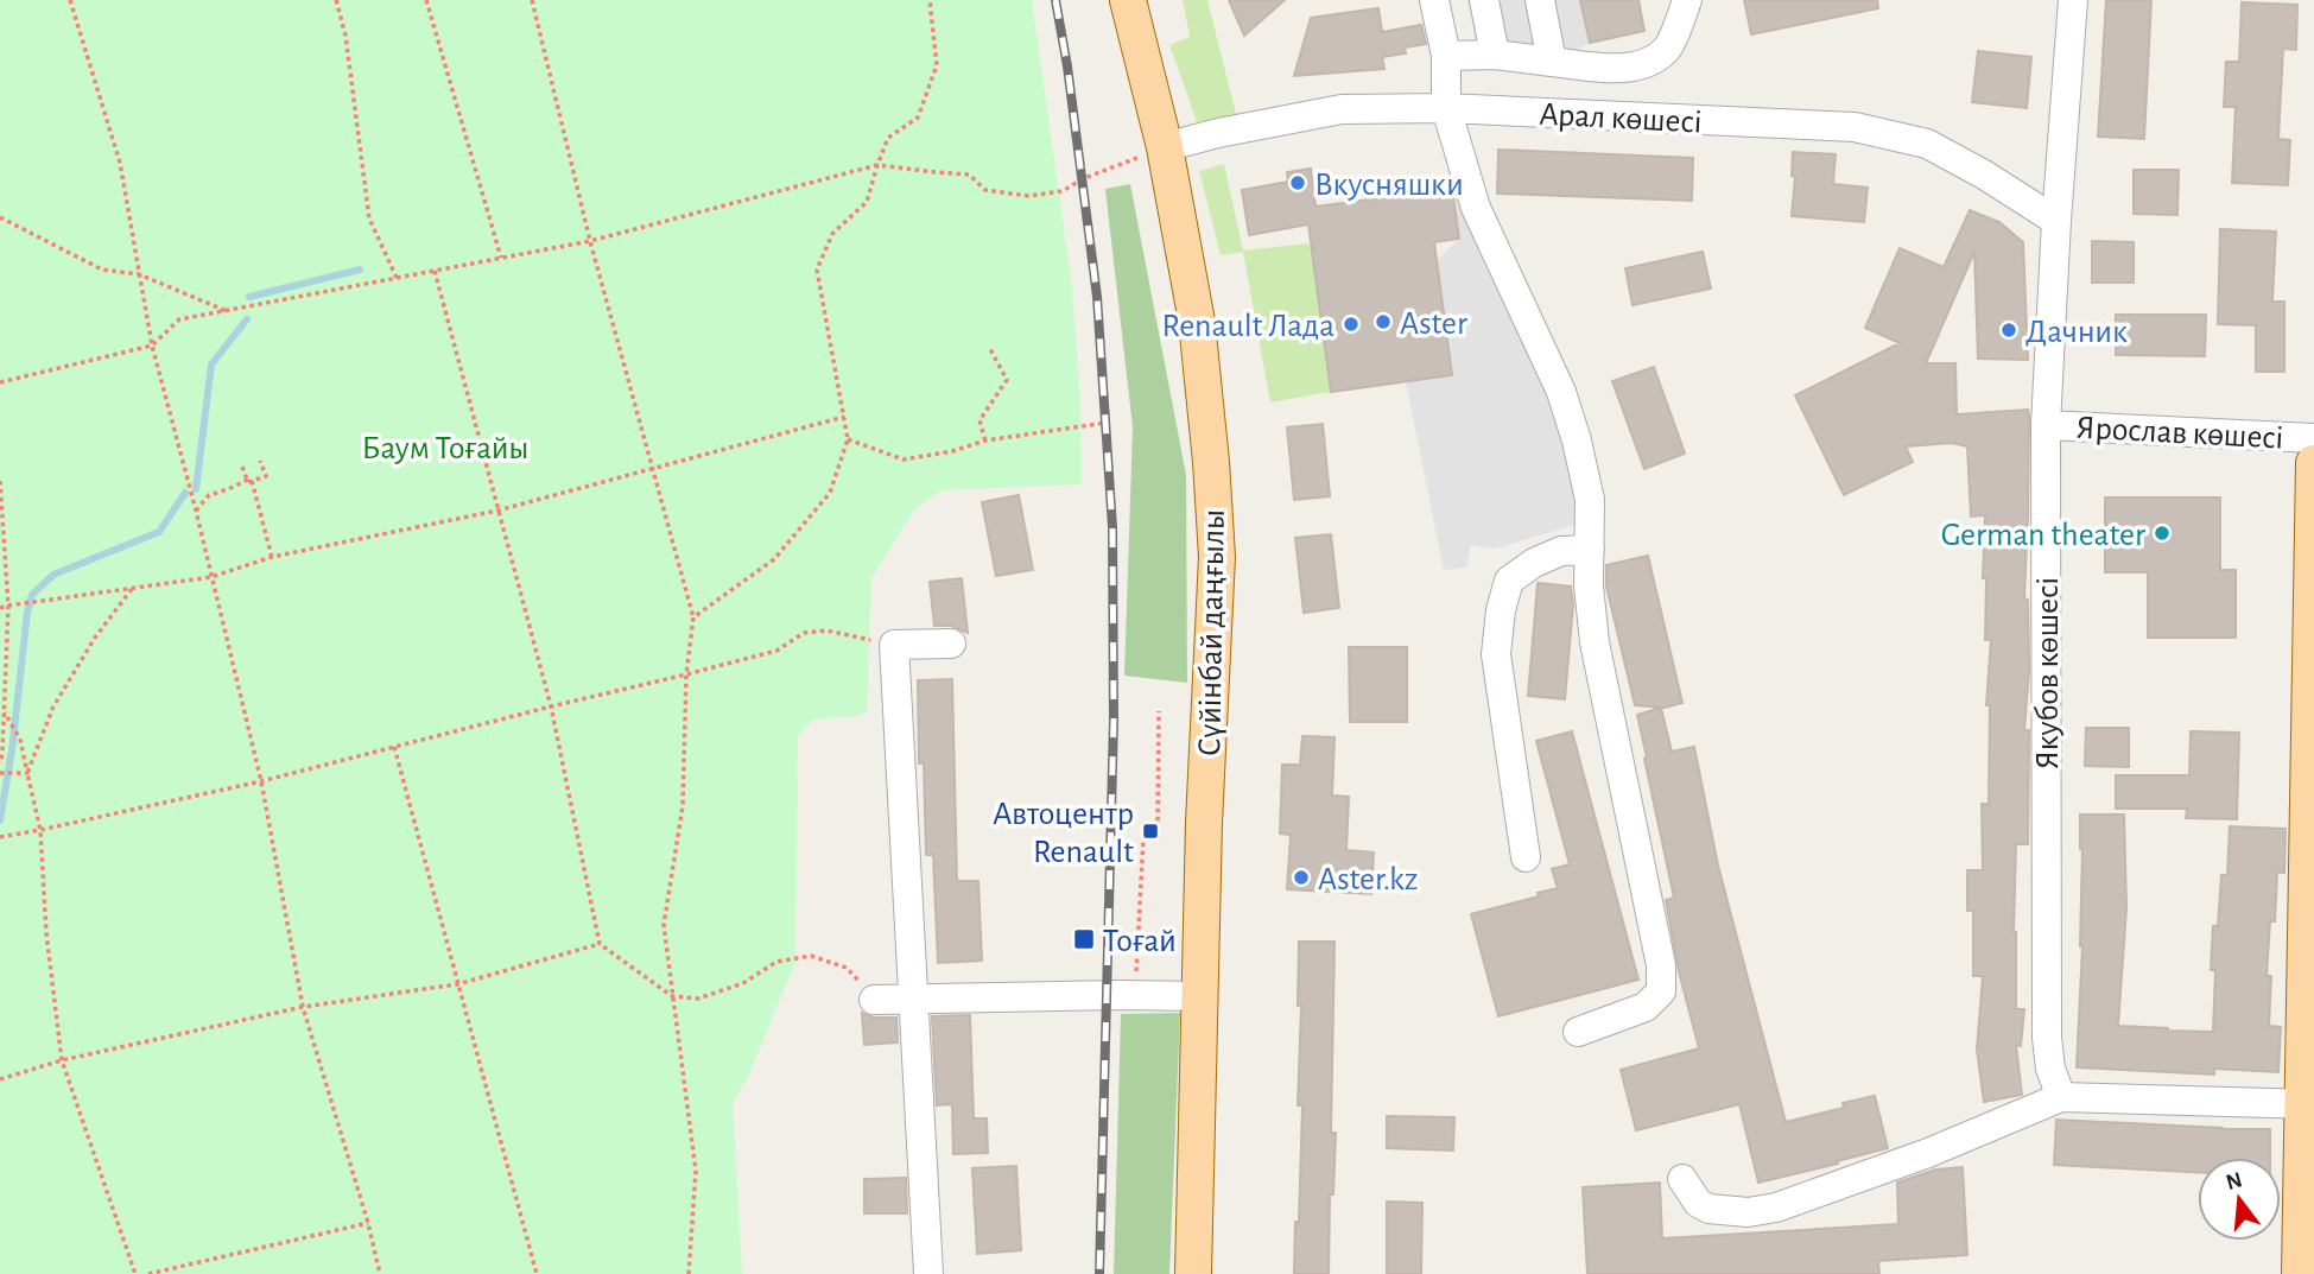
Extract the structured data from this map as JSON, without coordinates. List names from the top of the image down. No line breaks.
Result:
{"streets":{"main road":["Сүйінбай даңғылы"],"street":["Арал көшесі","Ярослав көшесі","Якубов көшесі"]},"crossings":[["Арал көшесі","Сүйінбай даңғылы"],["Арал көшесі","Якубов көшесі"],["Ярослав көшесі","Якубов көшесі"]],"parks":["Баум Тоғайы"],"places":{"other":["Вкусняшки","Aster","Renault Лада","Дачник","German theater","Aster.kz"],"transit":["Автоцентр Renault","Тоғай"]},"north":"top"}
